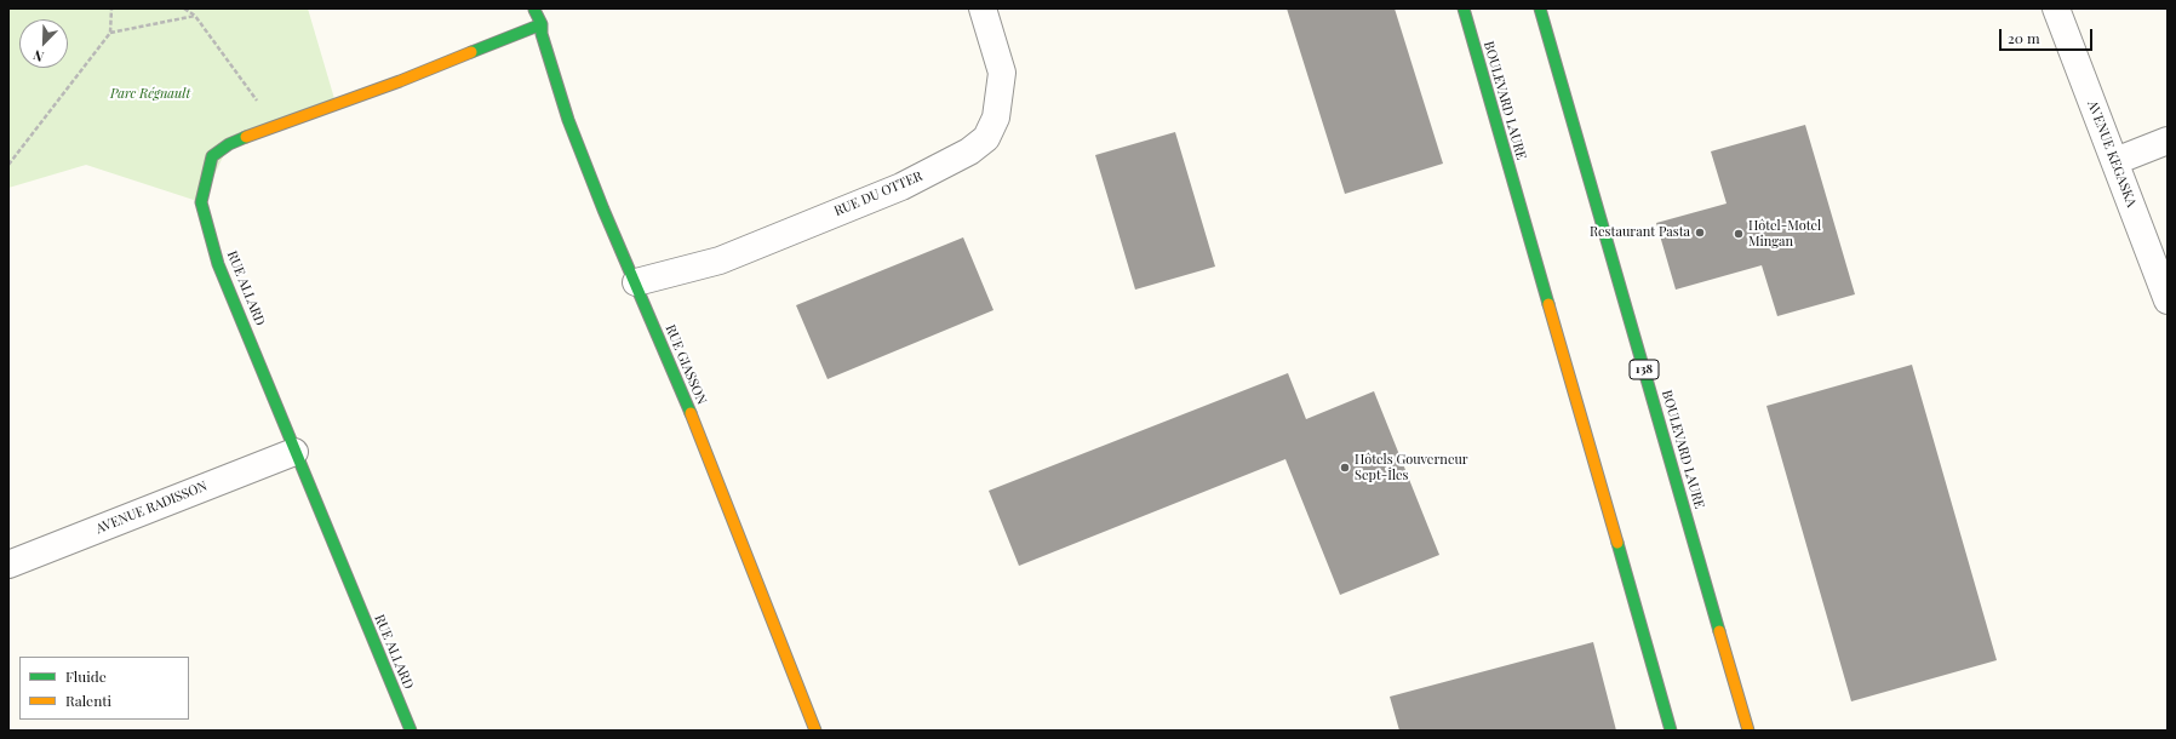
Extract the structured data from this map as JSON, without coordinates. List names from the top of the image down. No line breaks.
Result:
{"streets":{"main road":["BOULEVARD LAURE","RUE ALLARD","RUE GIASSON","138"],"street":["AVENUE KEGASKA","RUE DU OTTER","AVENUE RADISSON"]},"crossings":[["RUE DU OTTER","RUE GIASSON"],["RUE ALLARD","RUE GIASSON"],["RUE ALLARD","AVENUE RADISSON"]],"parks":["Parc Régnault"],"places":["Restaurant Pasta","Hôtel-Motel Mingan","Hôtels Gouverneur Sept-Îles"],"legend":["Fluide","Ralenti"],"scale_bar":"20 m","north":"bottom left"}
